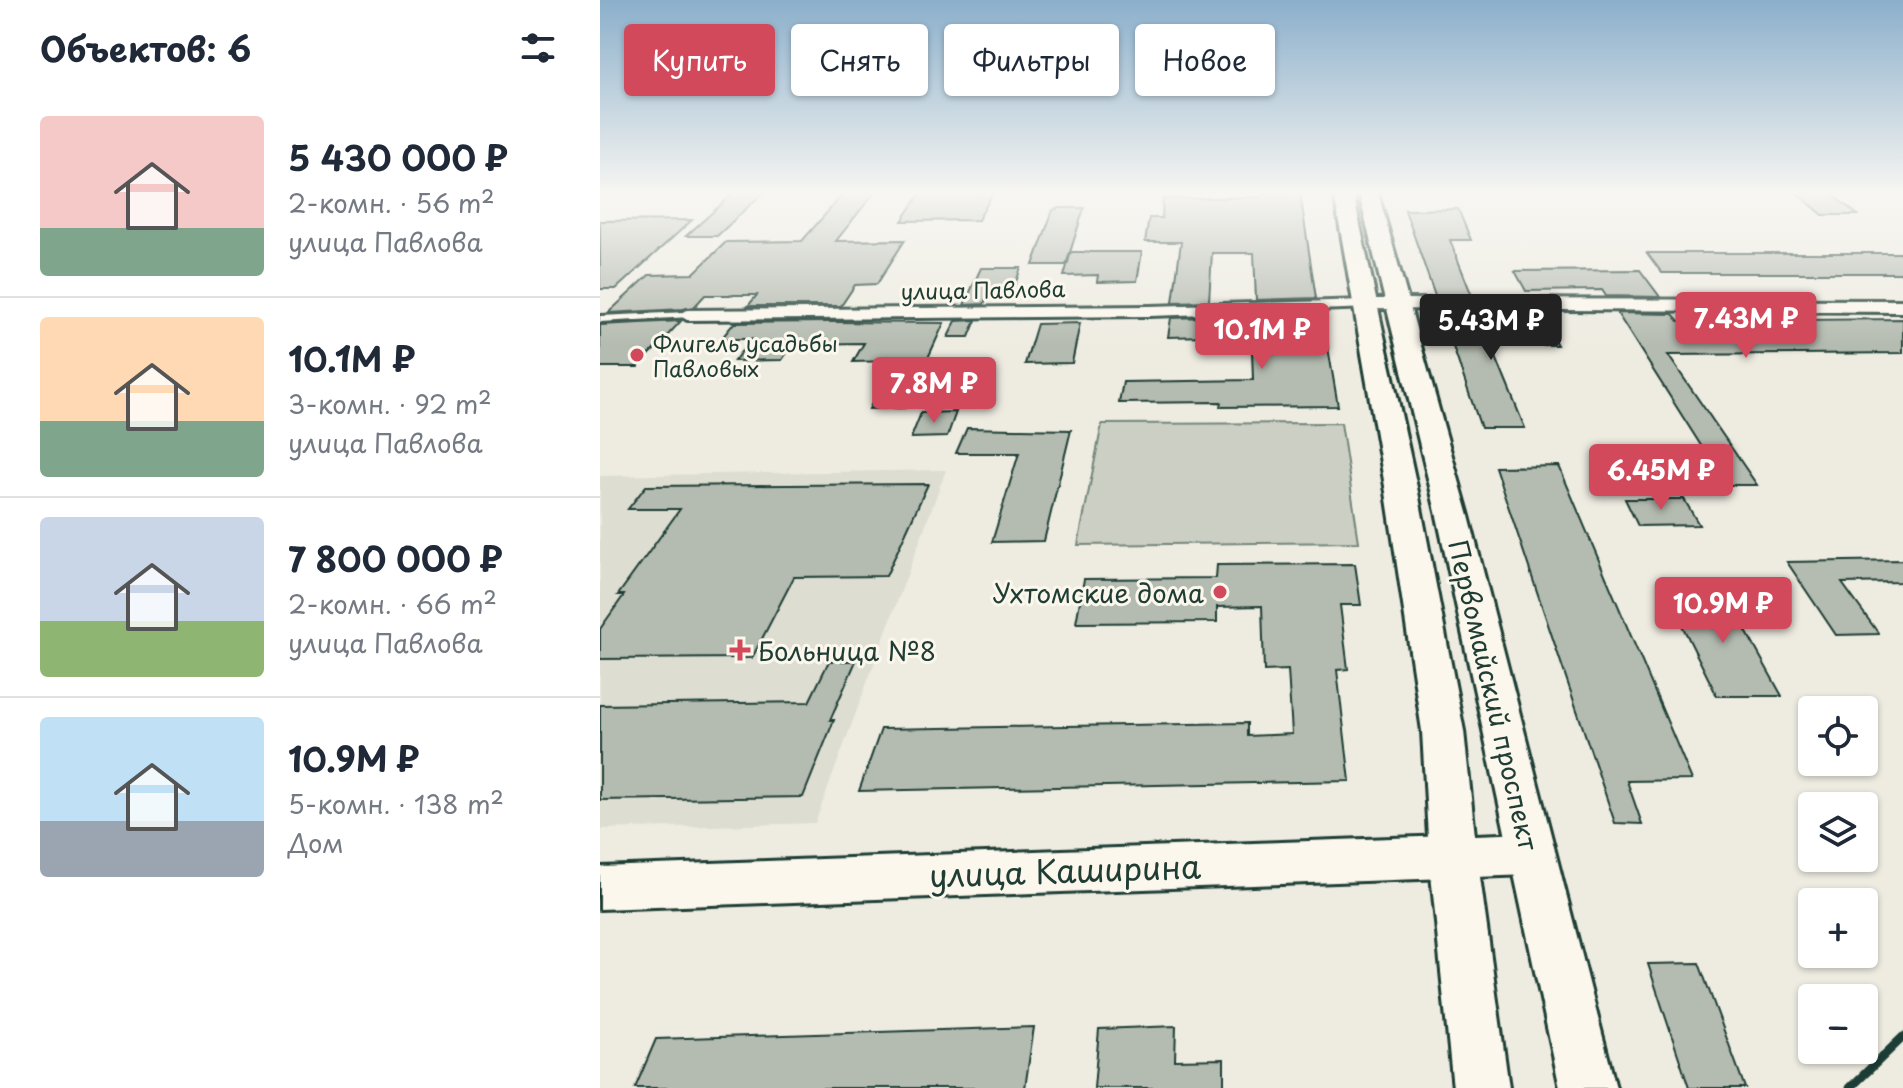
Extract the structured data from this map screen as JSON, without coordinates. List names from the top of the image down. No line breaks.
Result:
{"streets":{"main road":["Первомайский проспект","улица Каширина"],"street":["улица Павлова"]},"crossings":[["улица Павлова","Первомайский проспект"],["Первомайский проспект","улица Каширина"]],"places":{"other":["Флигель усадьбы Павловых","Ухтомские дома"],"health":["Больница №8"]},"page":{"heading":"Объектов: 6","chip":["Купить","Снять","Фильтры","Новое"],"list":[{"name":"5 430 000 ₽","note":"2-комн. · 56 m² · улица Павлова"},{"name":"10.1M ₽","note":"3-комн. · 92 m² · улица Павлова"},{"name":"7 800 000 ₽","note":"2-комн. · 66 m² · улица Павлова"},{"name":"10.9M ₽","note":"5-комн. · 138 m² · Дом"}],"price":["7.43M ₽","5.43M ₽","10.1M ₽","7.8M ₽","6.45M ₽","10.9M ₽"],"map_buttons":["+","−"]}}
